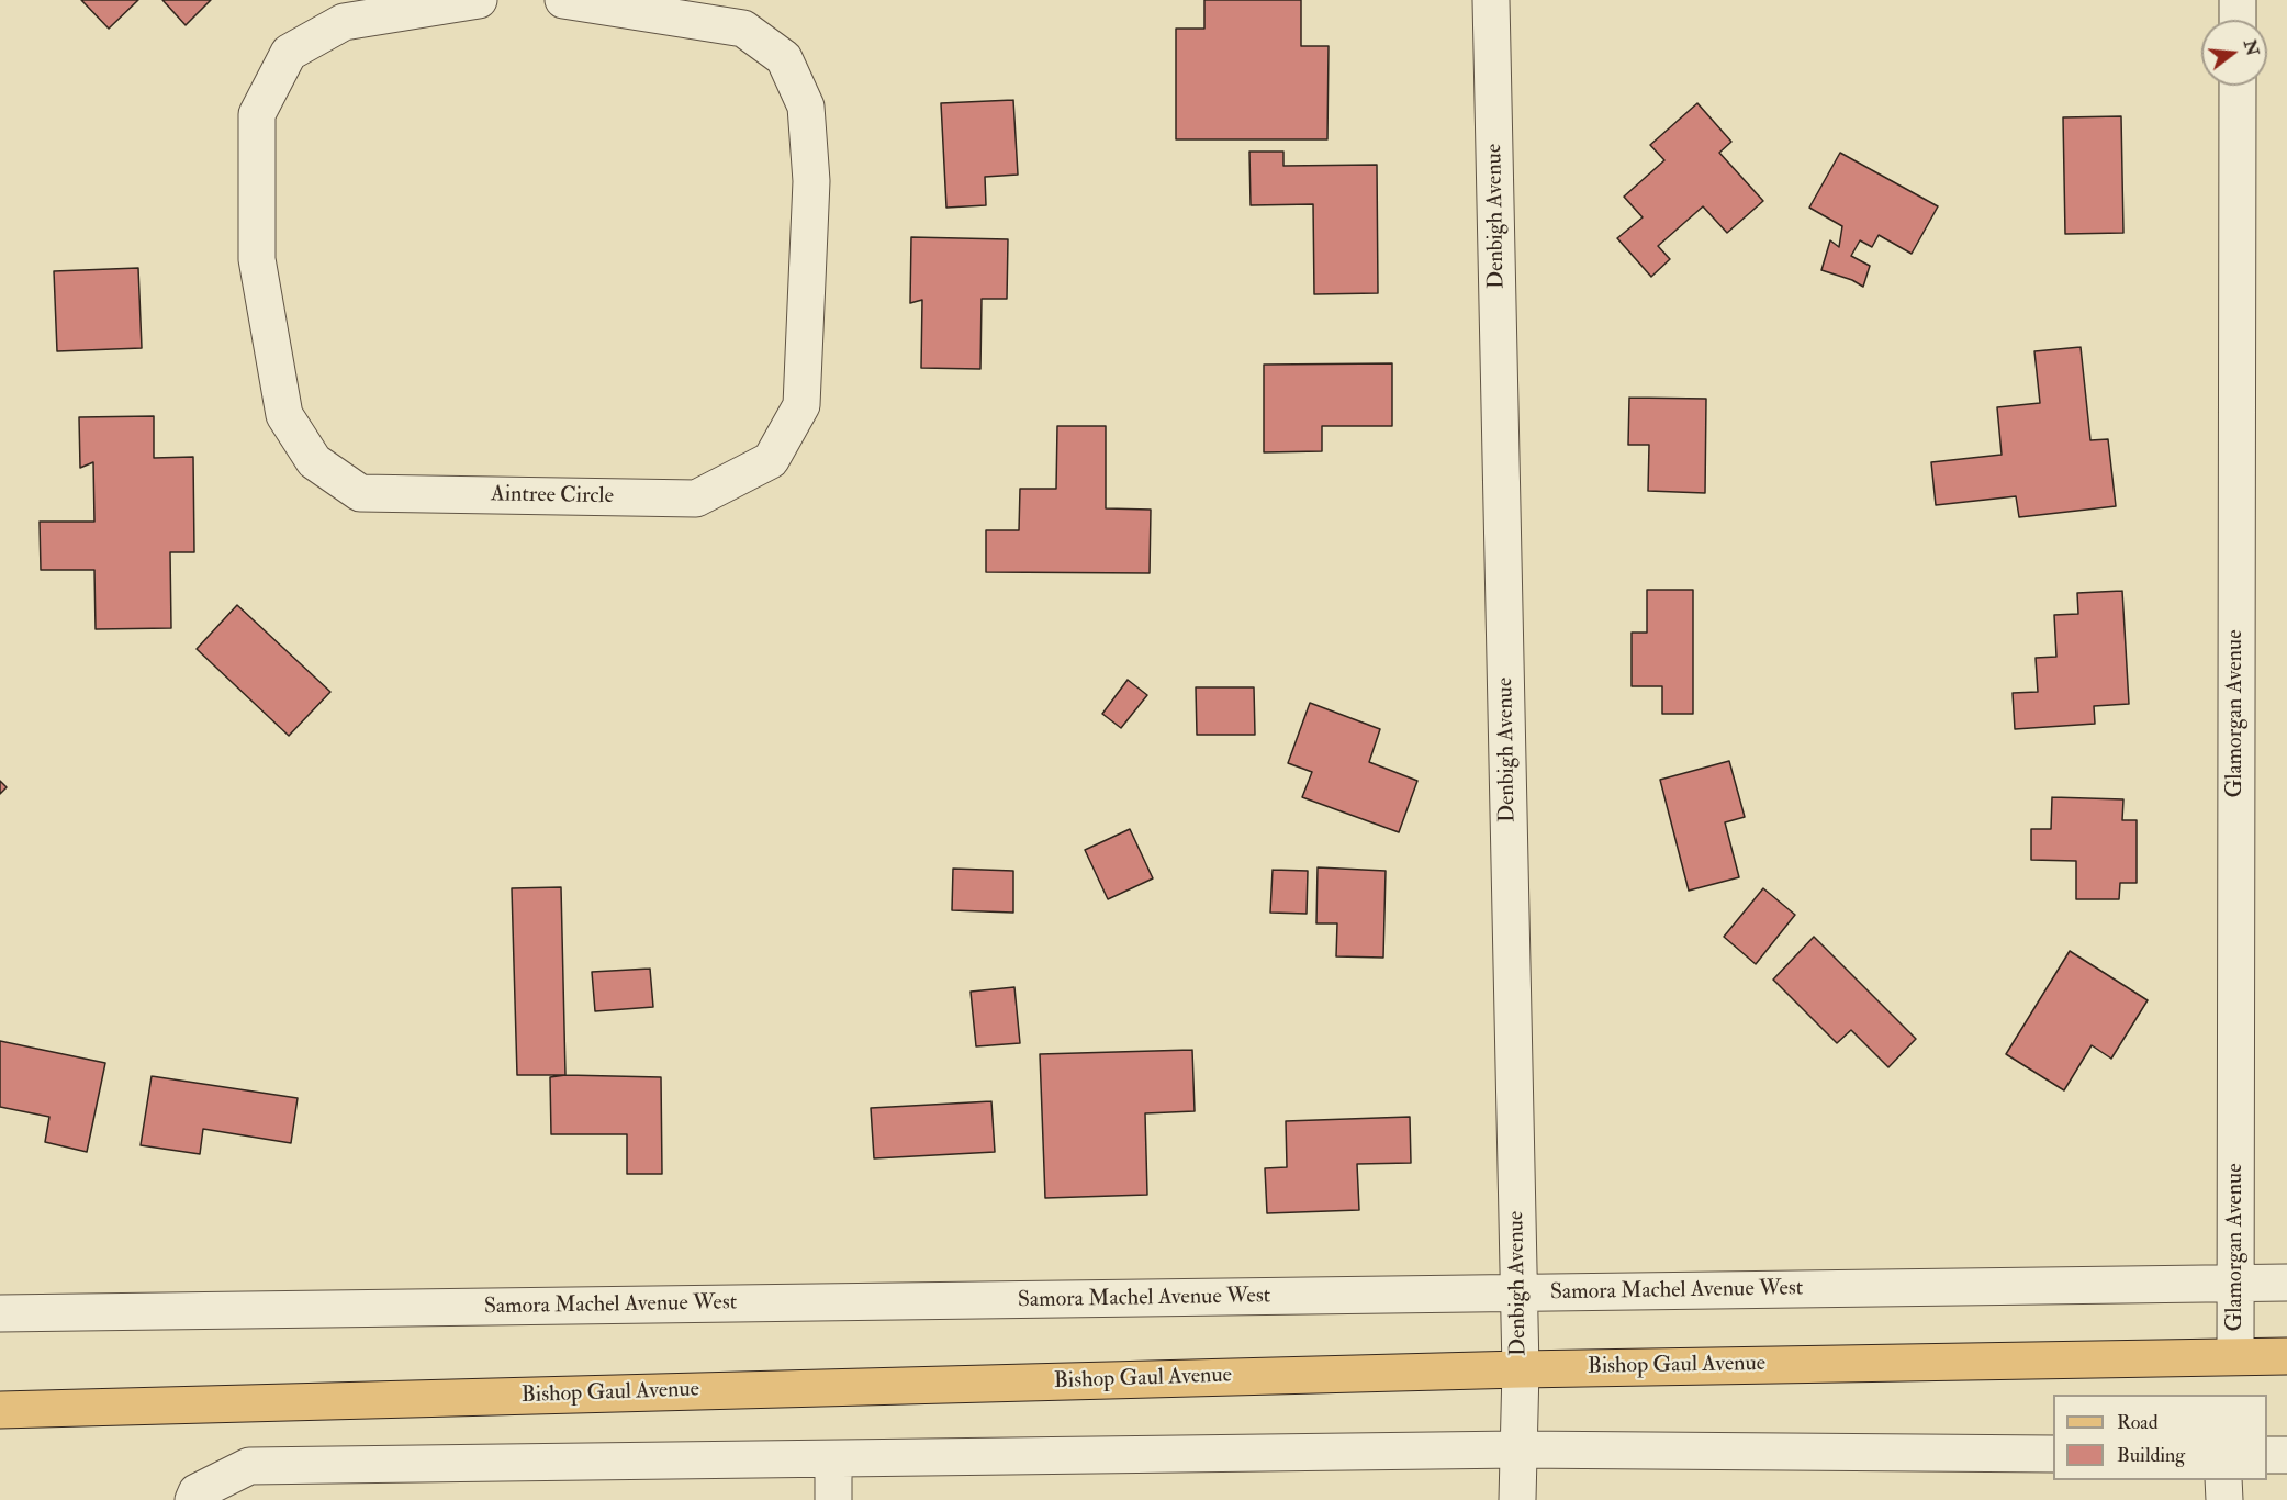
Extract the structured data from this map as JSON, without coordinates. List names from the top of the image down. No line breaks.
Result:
{"streets":{"main road":["Bishop Gaul Avenue"],"street":["Denbigh Avenue","Aintree Circle","Glamorgan Avenue","Samora Machel Avenue West"]},"crossings":[["Denbigh Avenue","Samora Machel Avenue West"],["Denbigh Avenue","Bishop Gaul Avenue"],["Glamorgan Avenue","Samora Machel Avenue West"],["Glamorgan Avenue","Bishop Gaul Avenue"]],"legend":["Road","Building"],"north":"right"}
